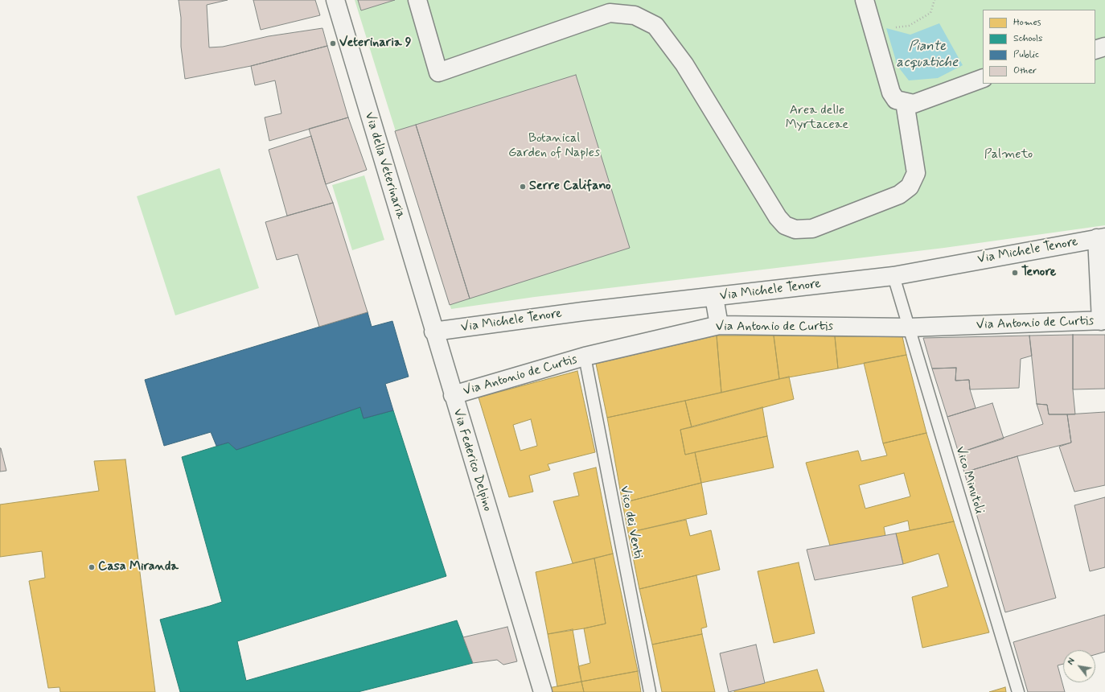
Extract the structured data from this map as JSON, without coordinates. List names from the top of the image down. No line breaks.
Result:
{"streets":{"street":["Via della Veterinaria","Via Michele Tenore","Via Antonio de Curtis","Via Federico Delpino"],"lane":["Vico Minutoli","Vico dei Venti"]},"crossings":[["Via della Veterinaria","Via Michele Tenore"],["Via della Veterinaria","Via Federico Delpino"],["Via Michele Tenore","Via Federico Delpino"],["Via Michele Tenore","Vico Minutoli"],["Via Antonio de Curtis","Via Federico Delpino"],["Via Antonio de Curtis","Vico Minutoli"],["Via Antonio de Curtis","Vico dei Venti"]],"water":["Piante acquatiche"],"parks":["Area delle Myrtaceae","Botanical Garden of Naples","Palmeto"],"places":["Veterinaria 9","Serre Califano","Tenore","Casa Miranda"],"legend":["Homes","Schools","Public","Other"],"north":"top left"}
